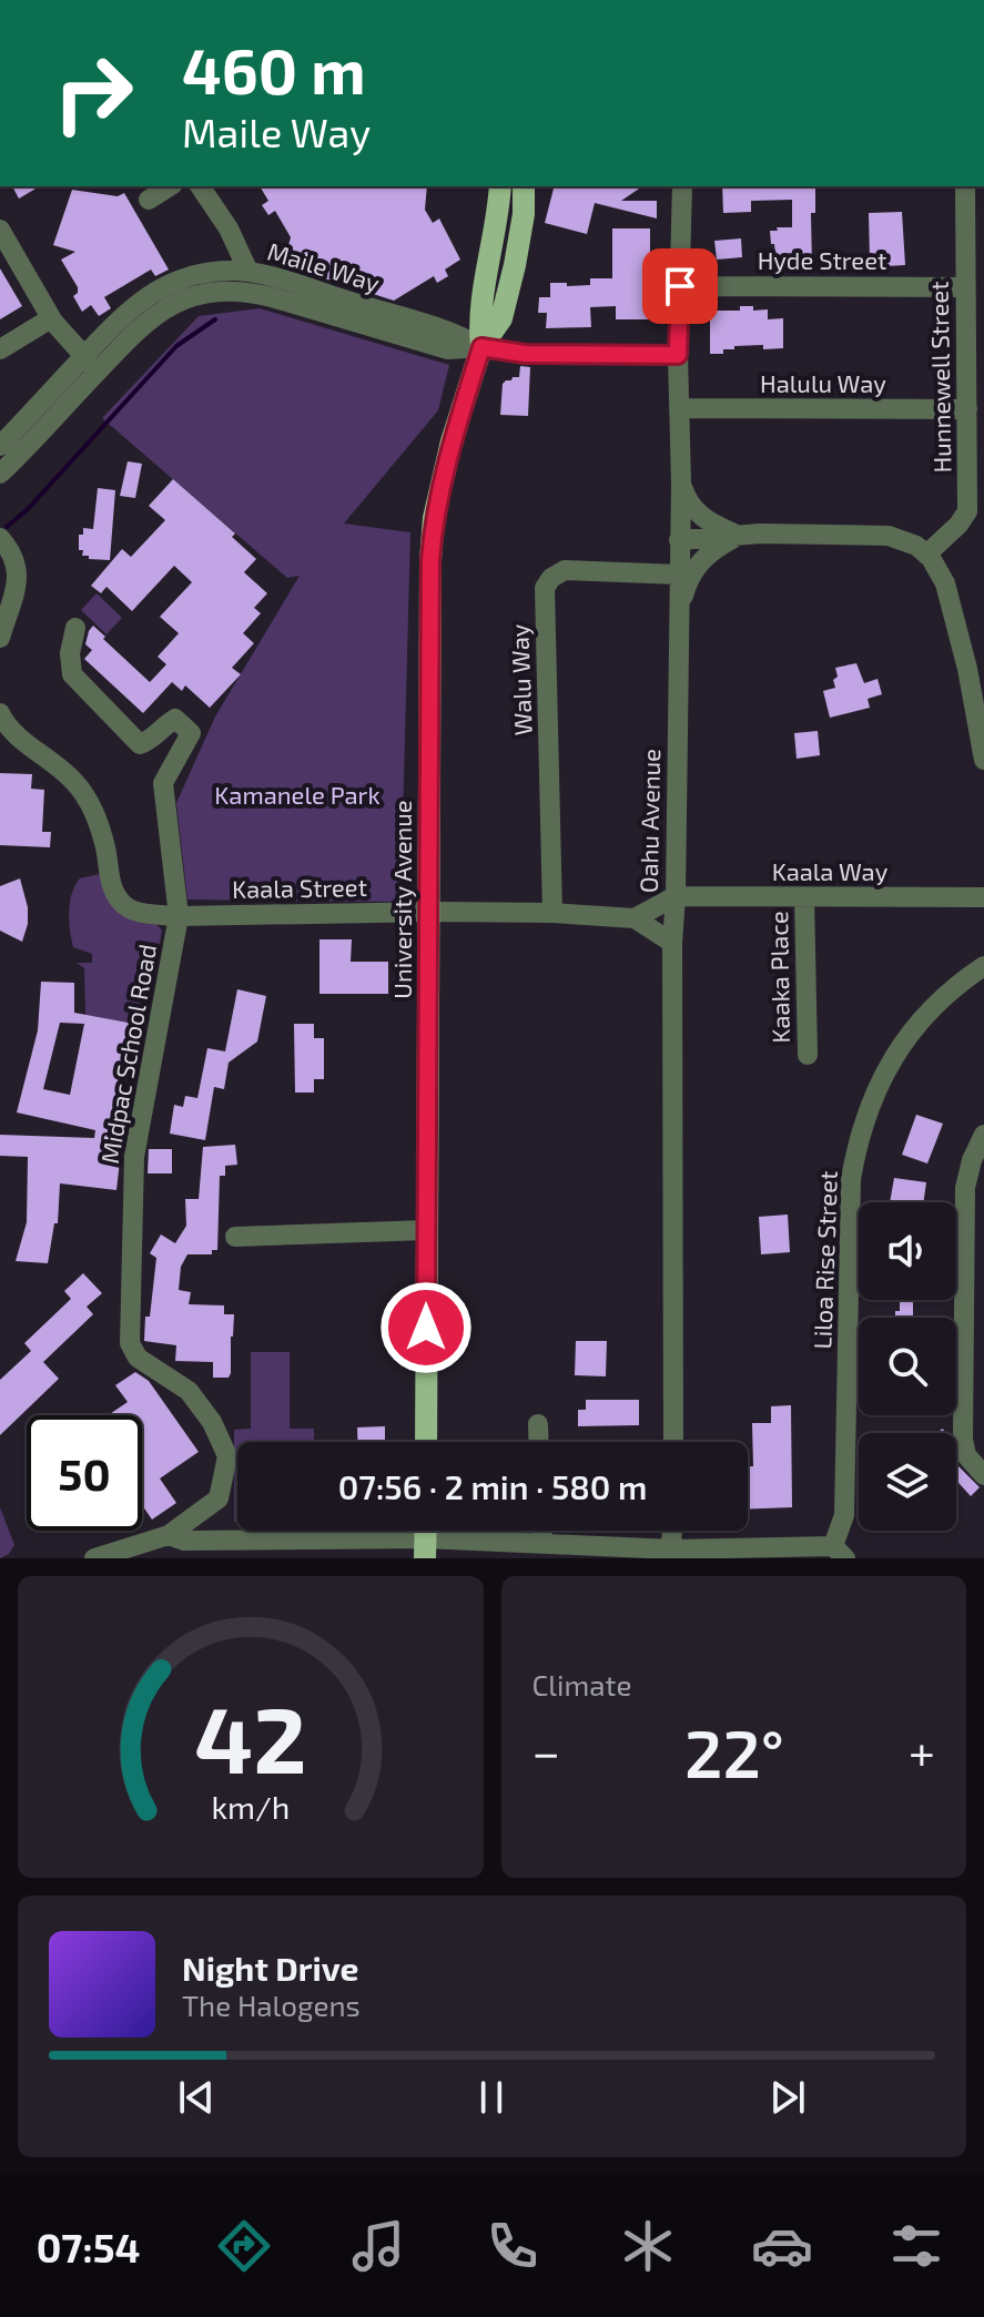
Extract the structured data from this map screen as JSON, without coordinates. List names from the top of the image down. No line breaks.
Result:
{"streets":{"main road":["University Avenue"],"street":["Hyde Street","Maile Way","Hunnewell Street","Halulu Way","Walu Way","Oahu Avenue","Kaala Way","Kaala Street","Kaaka Place","Midpac School Road","Liloa Rise Street"]},"crossings":[["Hyde Street","Hunnewell Street"],["Hyde Street","Oahu Avenue"],["Maile Way","Oahu Avenue"],["Maile Way","University Avenue"],["Hunnewell Street","Halulu Way"],["Halulu Way","Oahu Avenue"],["Walu Way","Oahu Avenue"],["Walu Way","Kaala Street"],["Oahu Avenue","Kaala Way"],["Oahu Avenue","Kaala Street"],["Kaala Way","Kaaka Place"],["Kaala Street","University Avenue"],["Kaala Street","Midpac School Road"]],"parks":["Kamanele Park"],"page":{"turn":["460 m","Maile Way"],"limit":"50","trip":"07:56 · 2 min · 580 m","tile":"Climate","heat":["−","22°","+"],"song":["Night Drive","The Halogens"],"tabs":"07:54","gauge":["42","km/h"]}}
